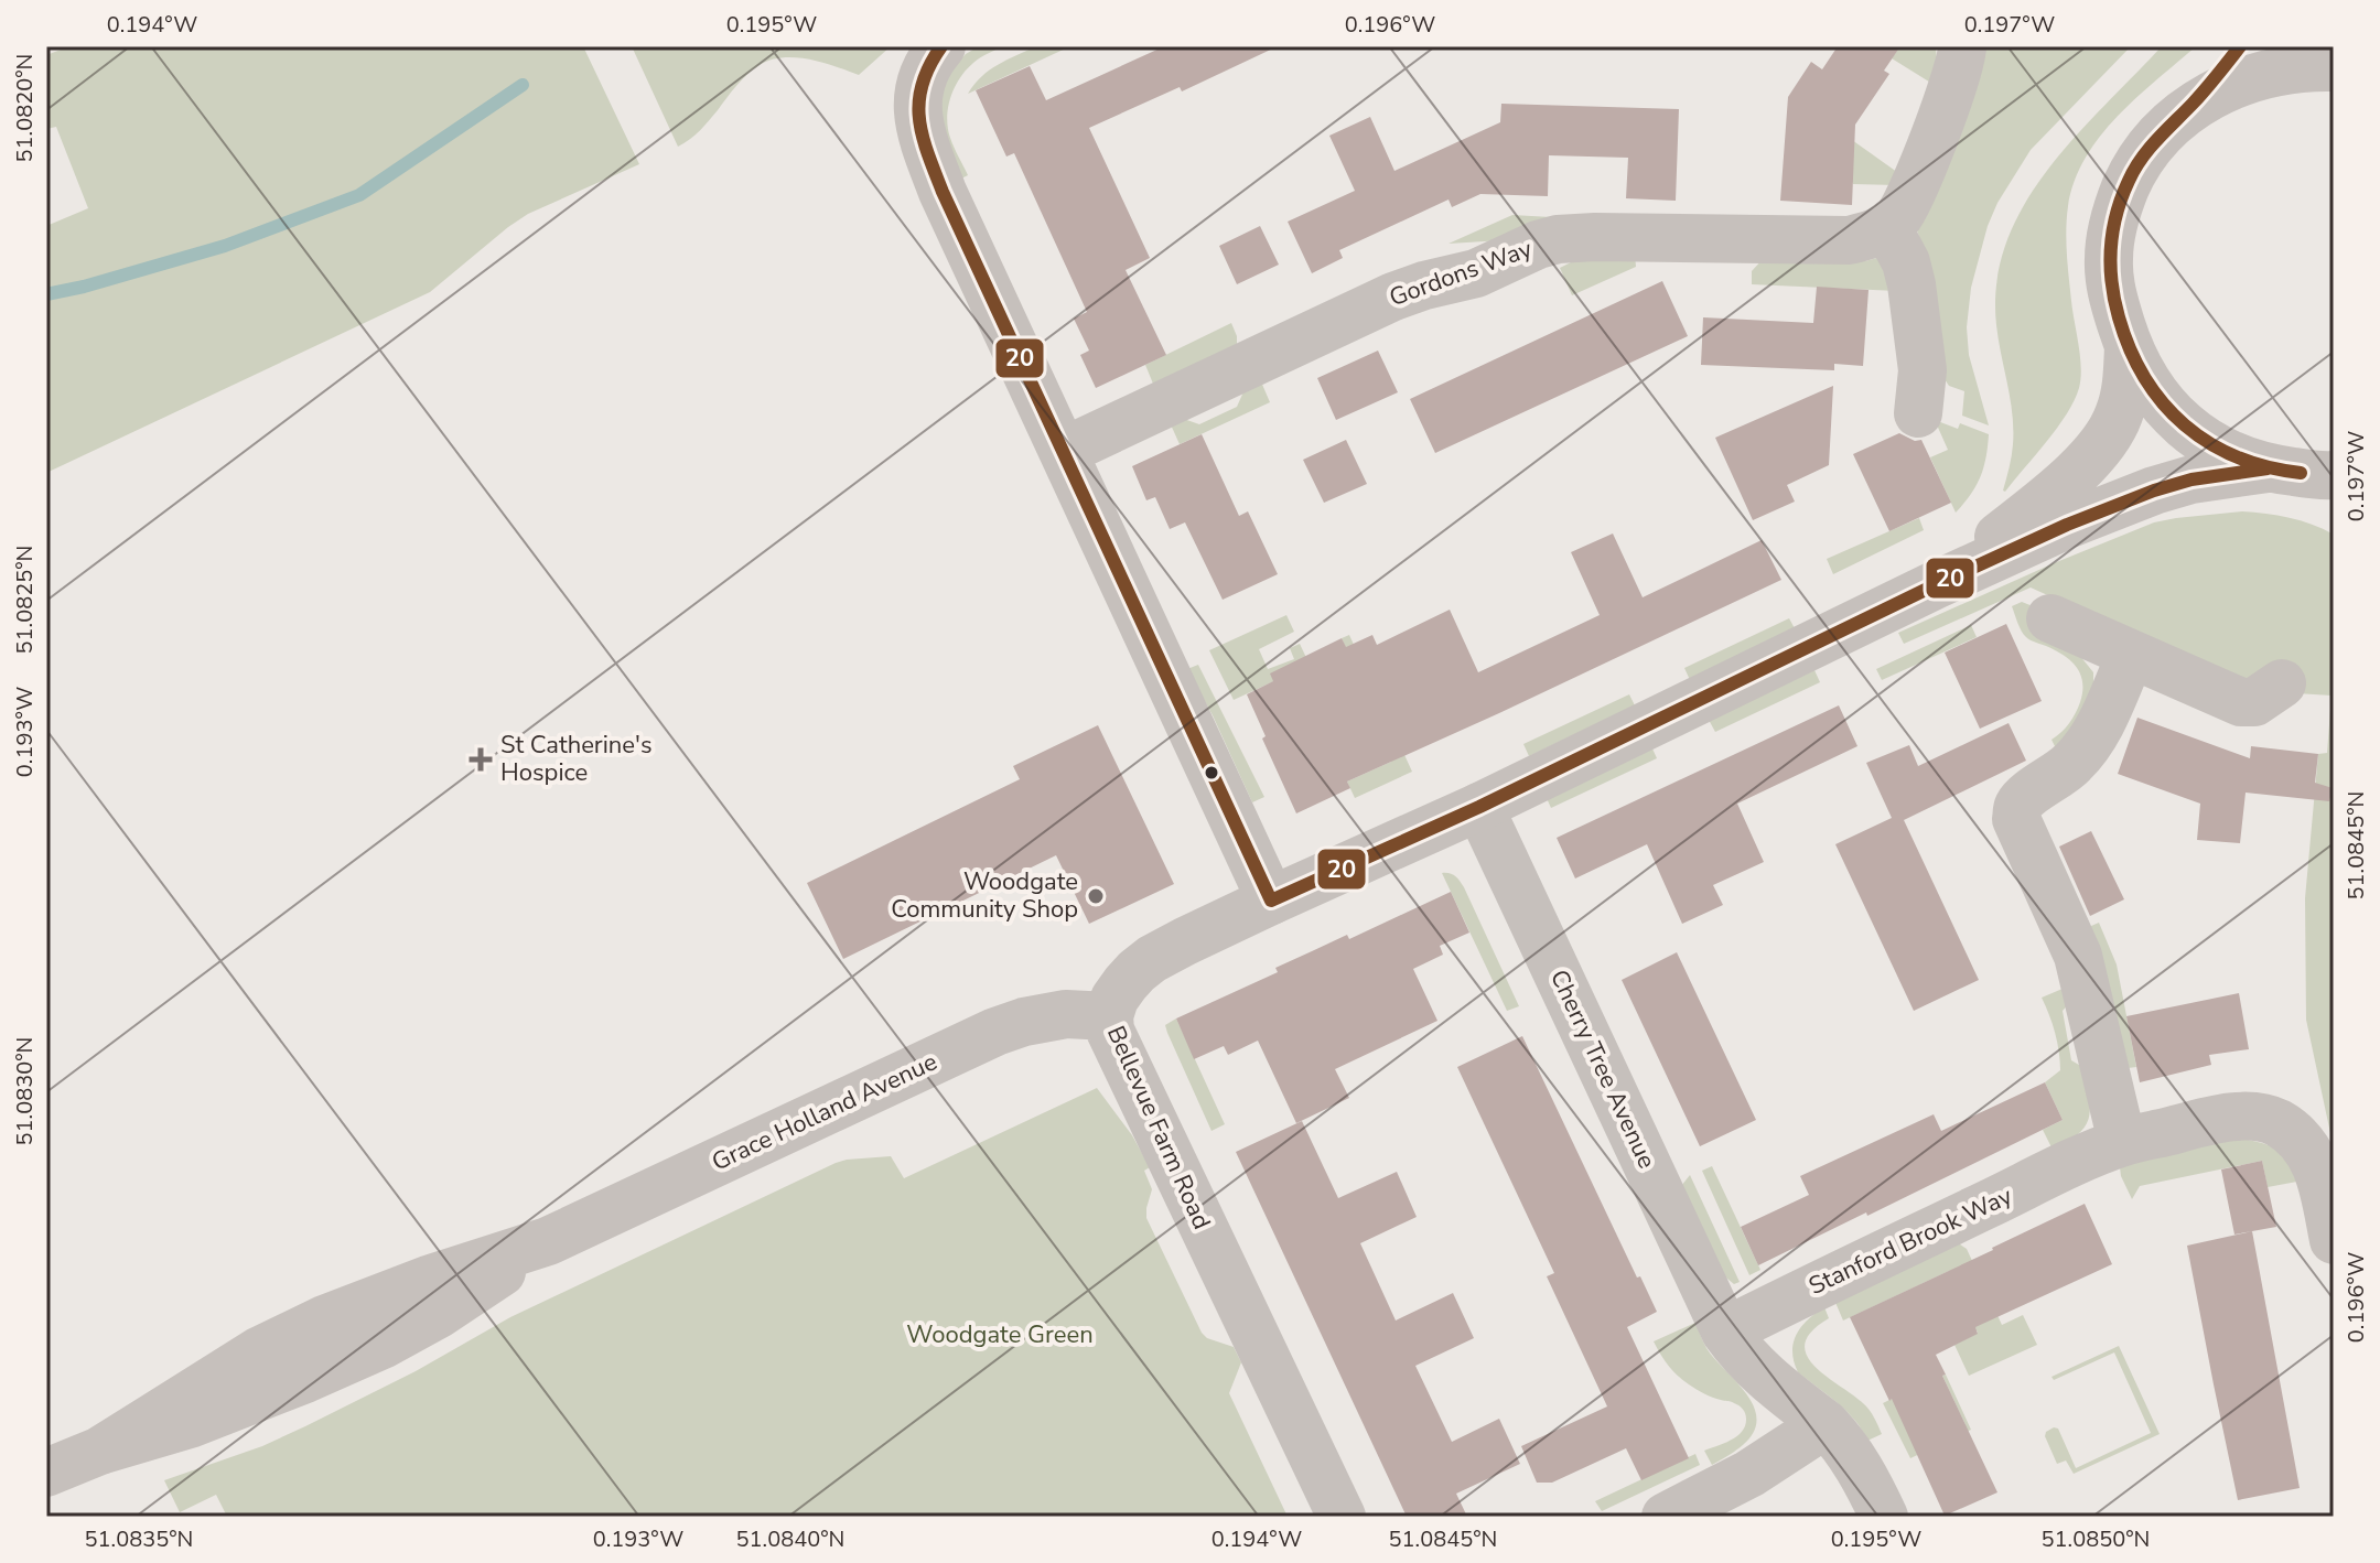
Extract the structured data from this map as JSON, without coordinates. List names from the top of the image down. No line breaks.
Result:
{"streets":{"street":["Gordons Way","Cherry Tree Avenue","Grace Holland Avenue","Bellevue Farm Road","Stanford Brook Way"]},"crossings":[["Cherry Tree Avenue","Bellevue Farm Road"],["Cherry Tree Avenue","Stanford Brook Way"],["Grace Holland Avenue","Bellevue Farm Road"]],"parks":["Woodgate Green"],"places":{"health":["St Catherine's Hospice"],"other":["Woodgate Community Shop"]},"lines":["transit line 20"],"coordinates":["0.194°W","0.195°W","0.196°W","0.197°W","51.0820°N","51.0825°N","0.193°W","51.0845°N","51.0830°N","51.0835°N","51.0840°N","51.0850°N"]}
